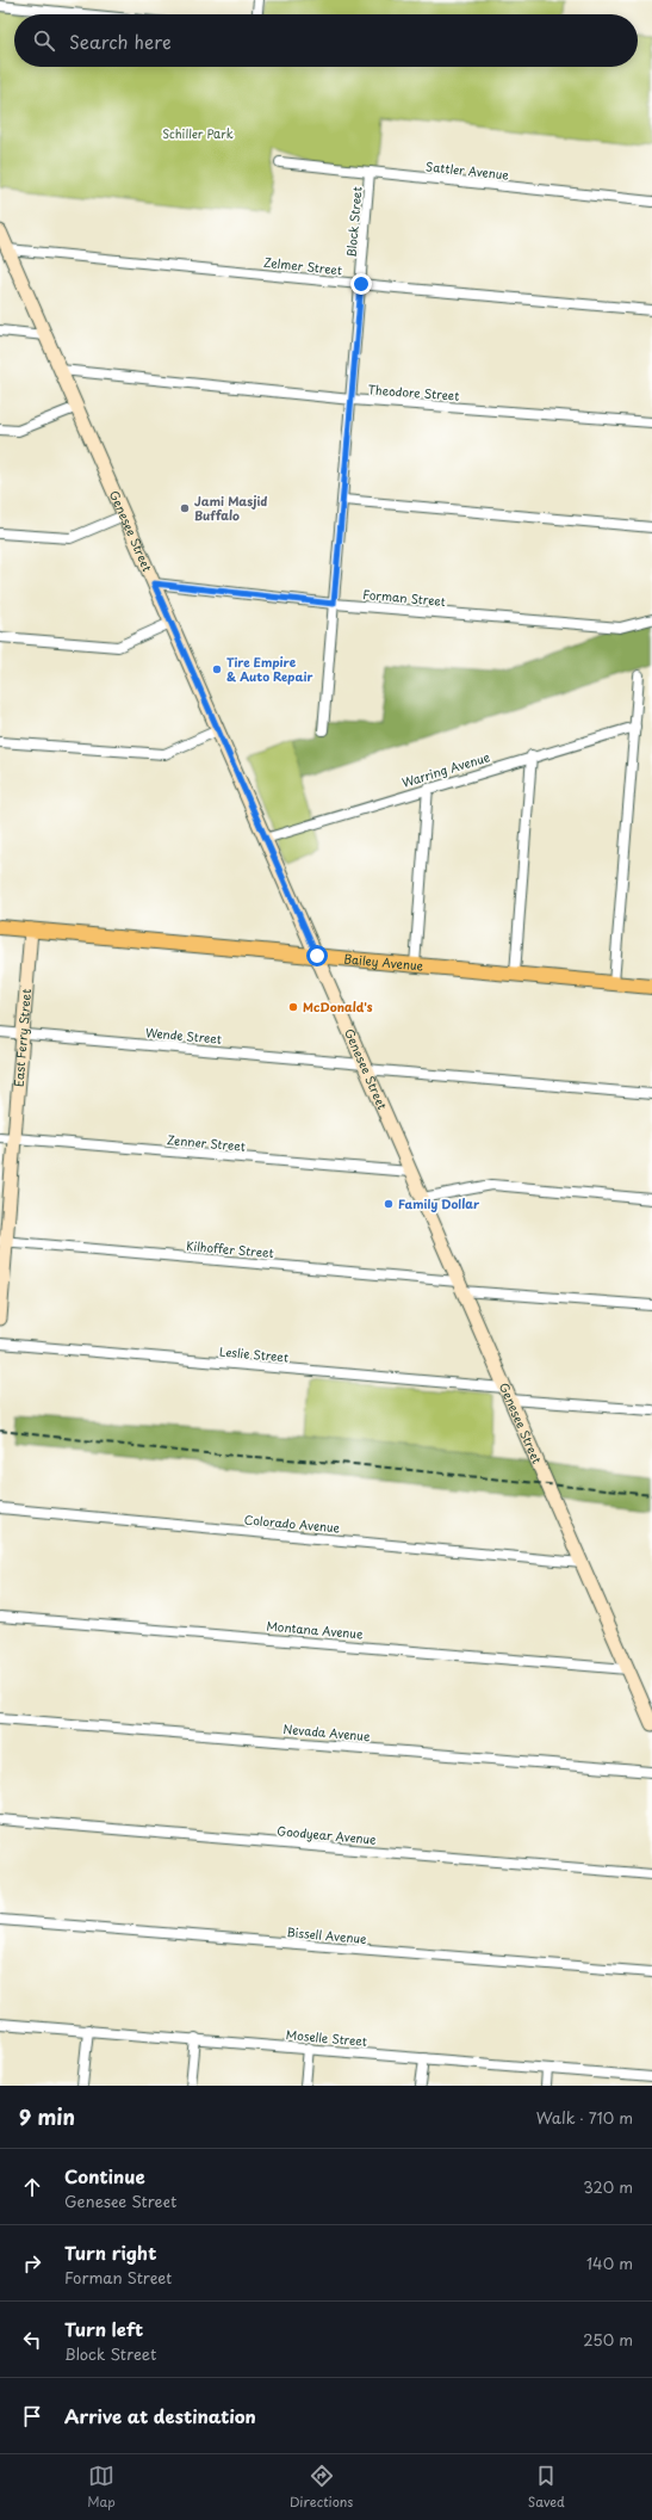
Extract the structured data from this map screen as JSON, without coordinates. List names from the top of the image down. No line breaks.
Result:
{"streets":{"main road":["Genesee Street","Bailey Avenue","East Ferry Street"],"street":["Sattler Avenue","Block Street","Zelmer Street","Theodore Street","Forman Street","Warring Avenue","Wende Street","Zenner Street","Kilhoffer Street","Leslie Street","Colorado Avenue","Montana Avenue","Nevada Avenue","Goodyear Avenue","Bissell Avenue","Moselle Street"]},"crossings":[["Sattler Avenue","Block Street"],["Block Street","Zelmer Street"],["Block Street","Theodore Street"],["Block Street","Forman Street"],["Zelmer Street","Genesee Street"],["Theodore Street","Genesee Street"],["Genesee Street","Forman Street"],["Genesee Street","Warring Avenue"],["Genesee Street","Bailey Avenue"],["Genesee Street","Wende Street"],["Genesee Street","Zenner Street"],["Genesee Street","Kilhoffer Street"],["Genesee Street","Leslie Street"],["Genesee Street","Colorado Avenue"],["Genesee Street","Montana Avenue"],["Bailey Avenue","East Ferry Street"],["Wende Street","East Ferry Street"],["East Ferry Street","Zenner Street"],["East Ferry Street","Kilhoffer Street"]],"parks":["Schiller Park"],"places":["Jami Masjid Buffalo","Tire Empire & Auto Repair","McDonald's","Family Dollar"],"page":{"search":"Search here","heading":["9 min","Walk · 710 m"],"list":[["Continue","Genesee Street","320 m"],["Turn right","Forman Street","140 m"],["Turn left","Block Street","250 m"],"Arrive at destination"],"nav":["Map","Directions","Saved"]}}
